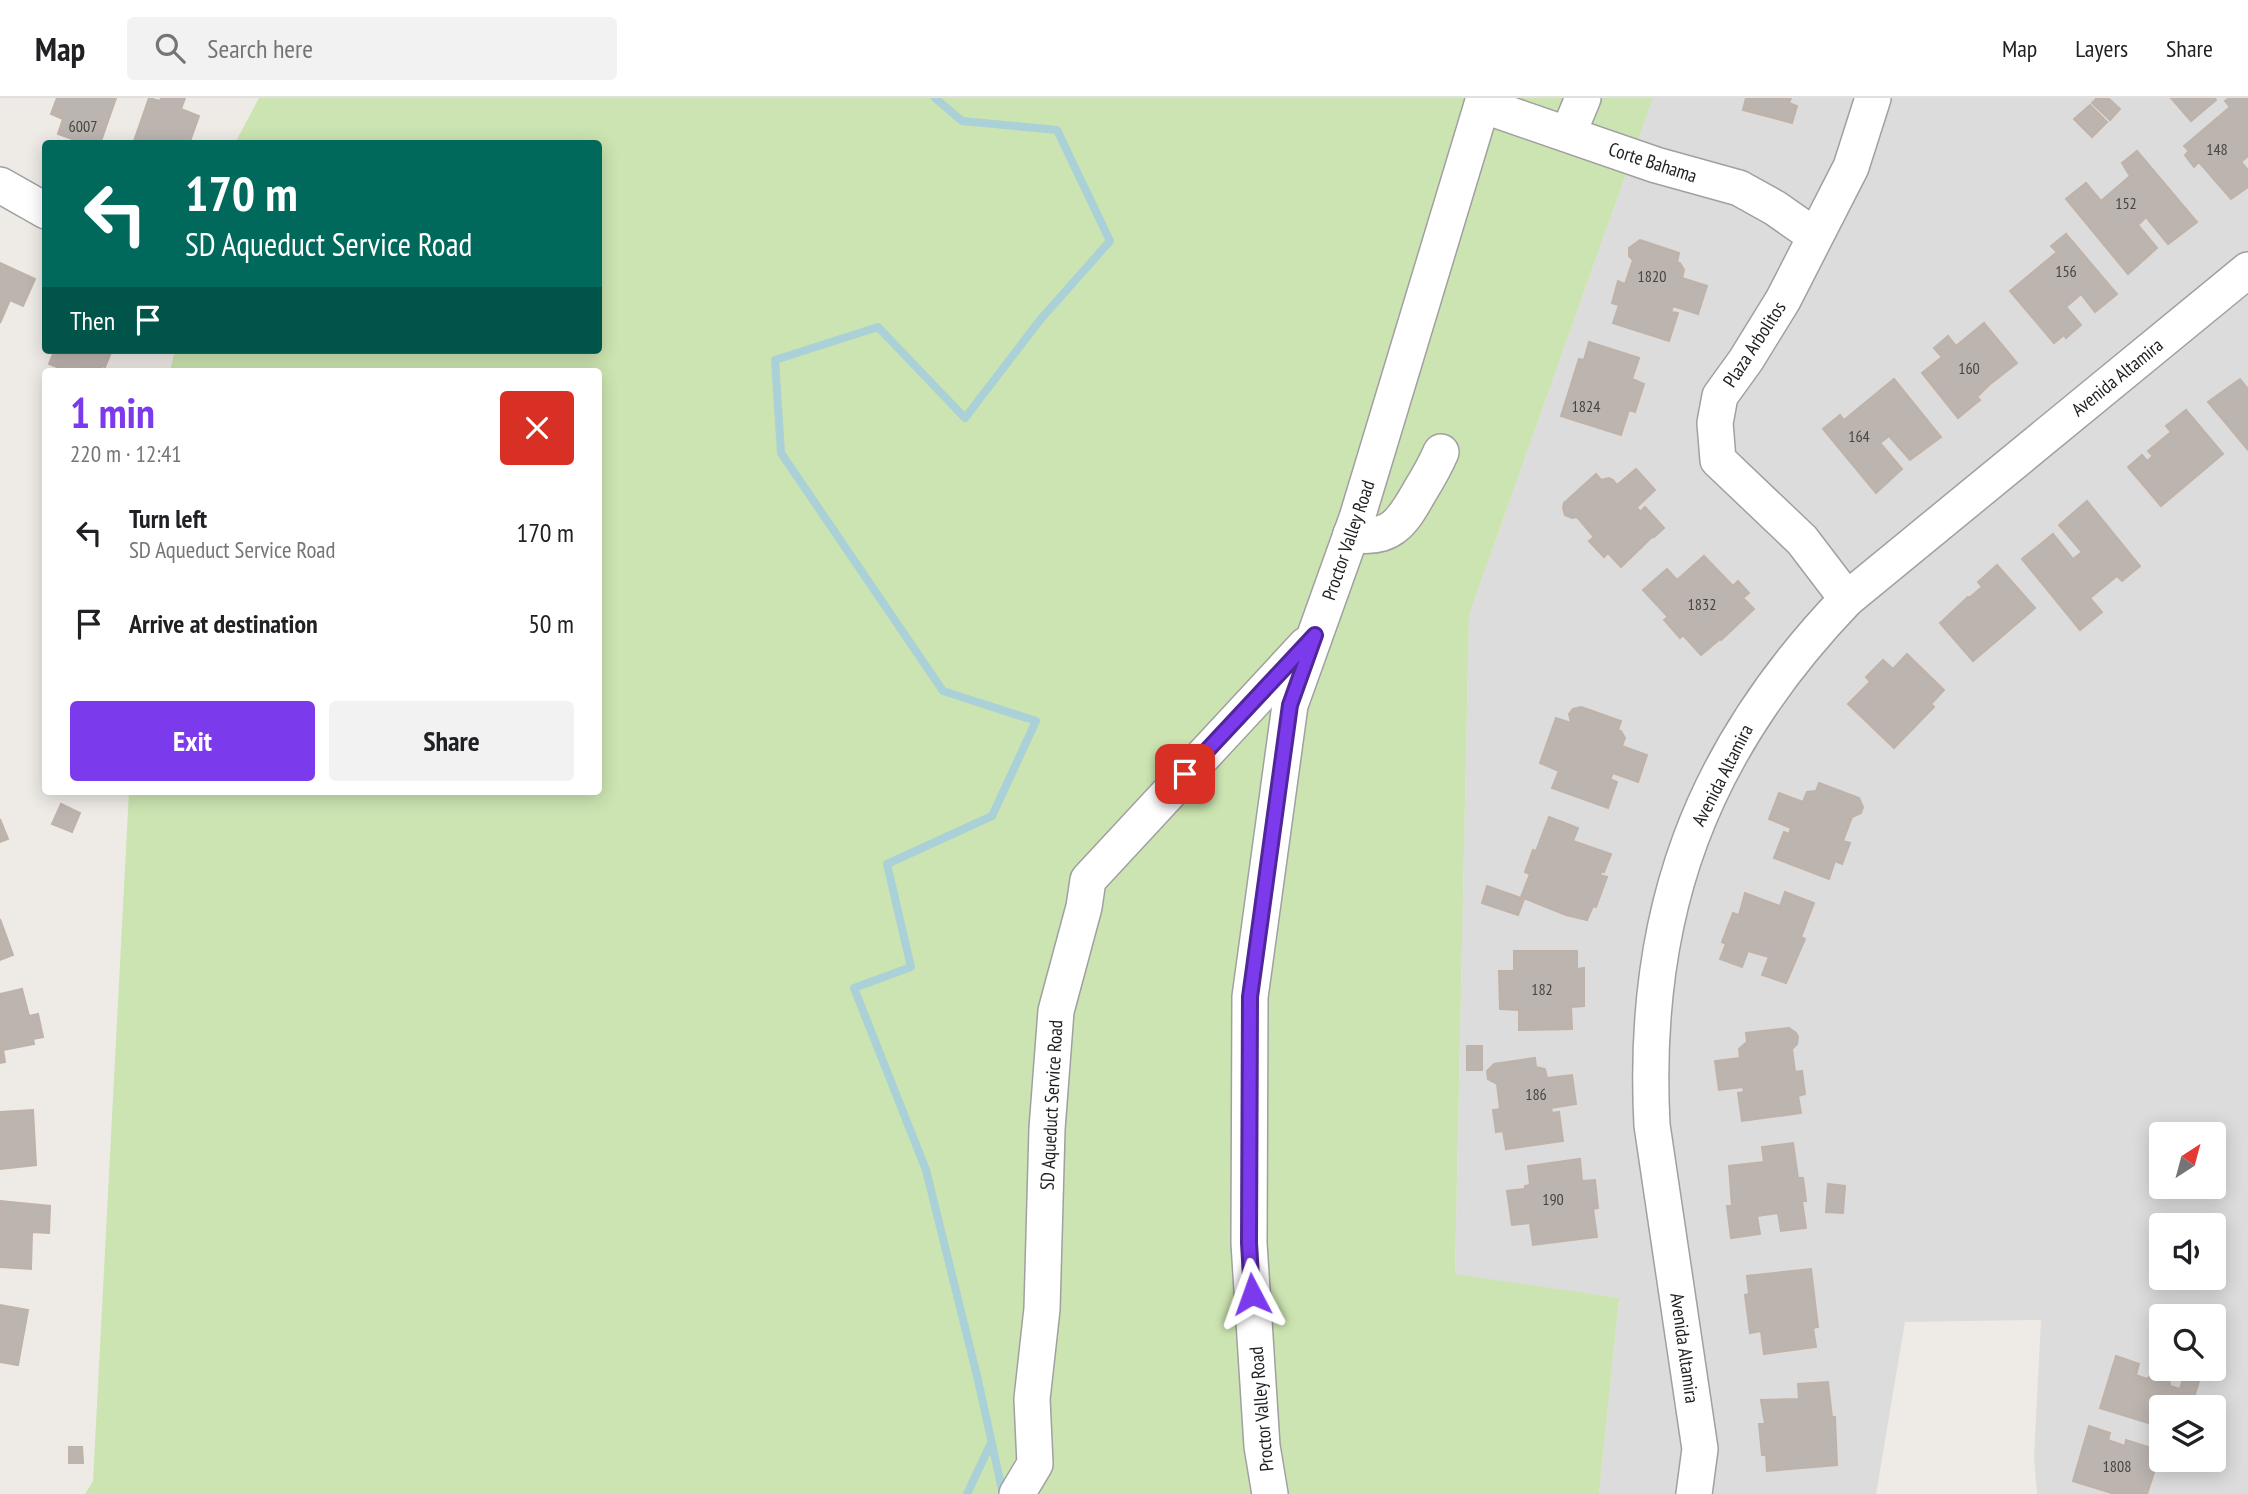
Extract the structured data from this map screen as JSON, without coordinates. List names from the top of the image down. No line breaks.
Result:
{"streets":{"street":["Corte Bahama","Plaza Arbolitos","Avenida Altamira","Proctor Valley Road","SD Aqueduct Service Road"]},"crossings":[["Corte Bahama","Plaza Arbolitos"],["Corte Bahama","Proctor Valley Road"],["Plaza Arbolitos","Avenida Altamira"],["Proctor Valley Road","SD Aqueduct Service Road"]],"house_numbers":["6007","148","152","156","1820","160","1824","164","1832","182","186","190","1808"],"north":"top right","page":{"header":"Map","search":"Search here","nav":["Map","Layers","Share"],"turn":["170 m","SD Aqueduct Service Road"],"then":"Then","heading":["1 min","220 m · 12:41"],"list":[{"name":"Turn left","note":"SD Aqueduct Service Road","value":"170 m"},{"name":"Arrive at destination","value":"50 m"}],"buttons":["Exit","Share"]}}
